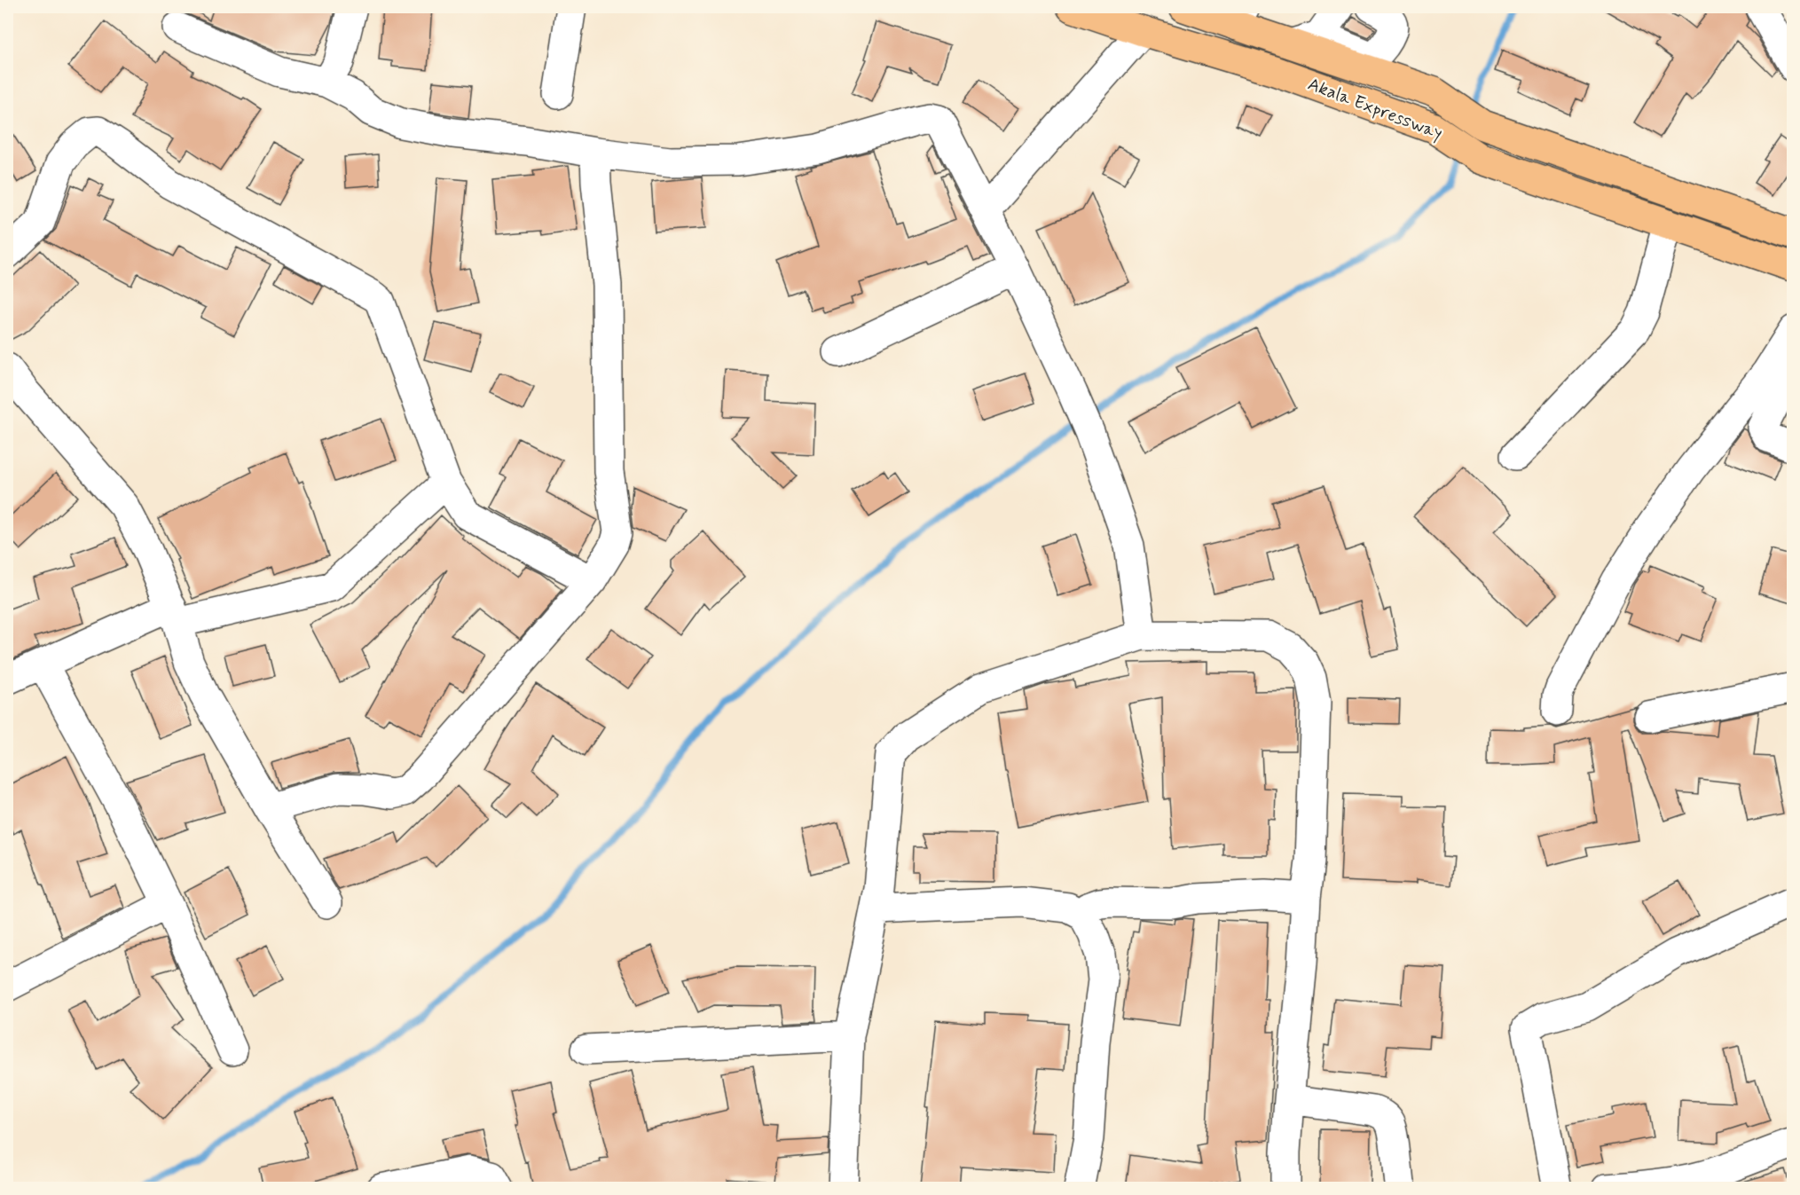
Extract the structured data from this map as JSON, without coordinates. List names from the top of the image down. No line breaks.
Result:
{"streets":{"main road":["Akala Expressway"]}}
